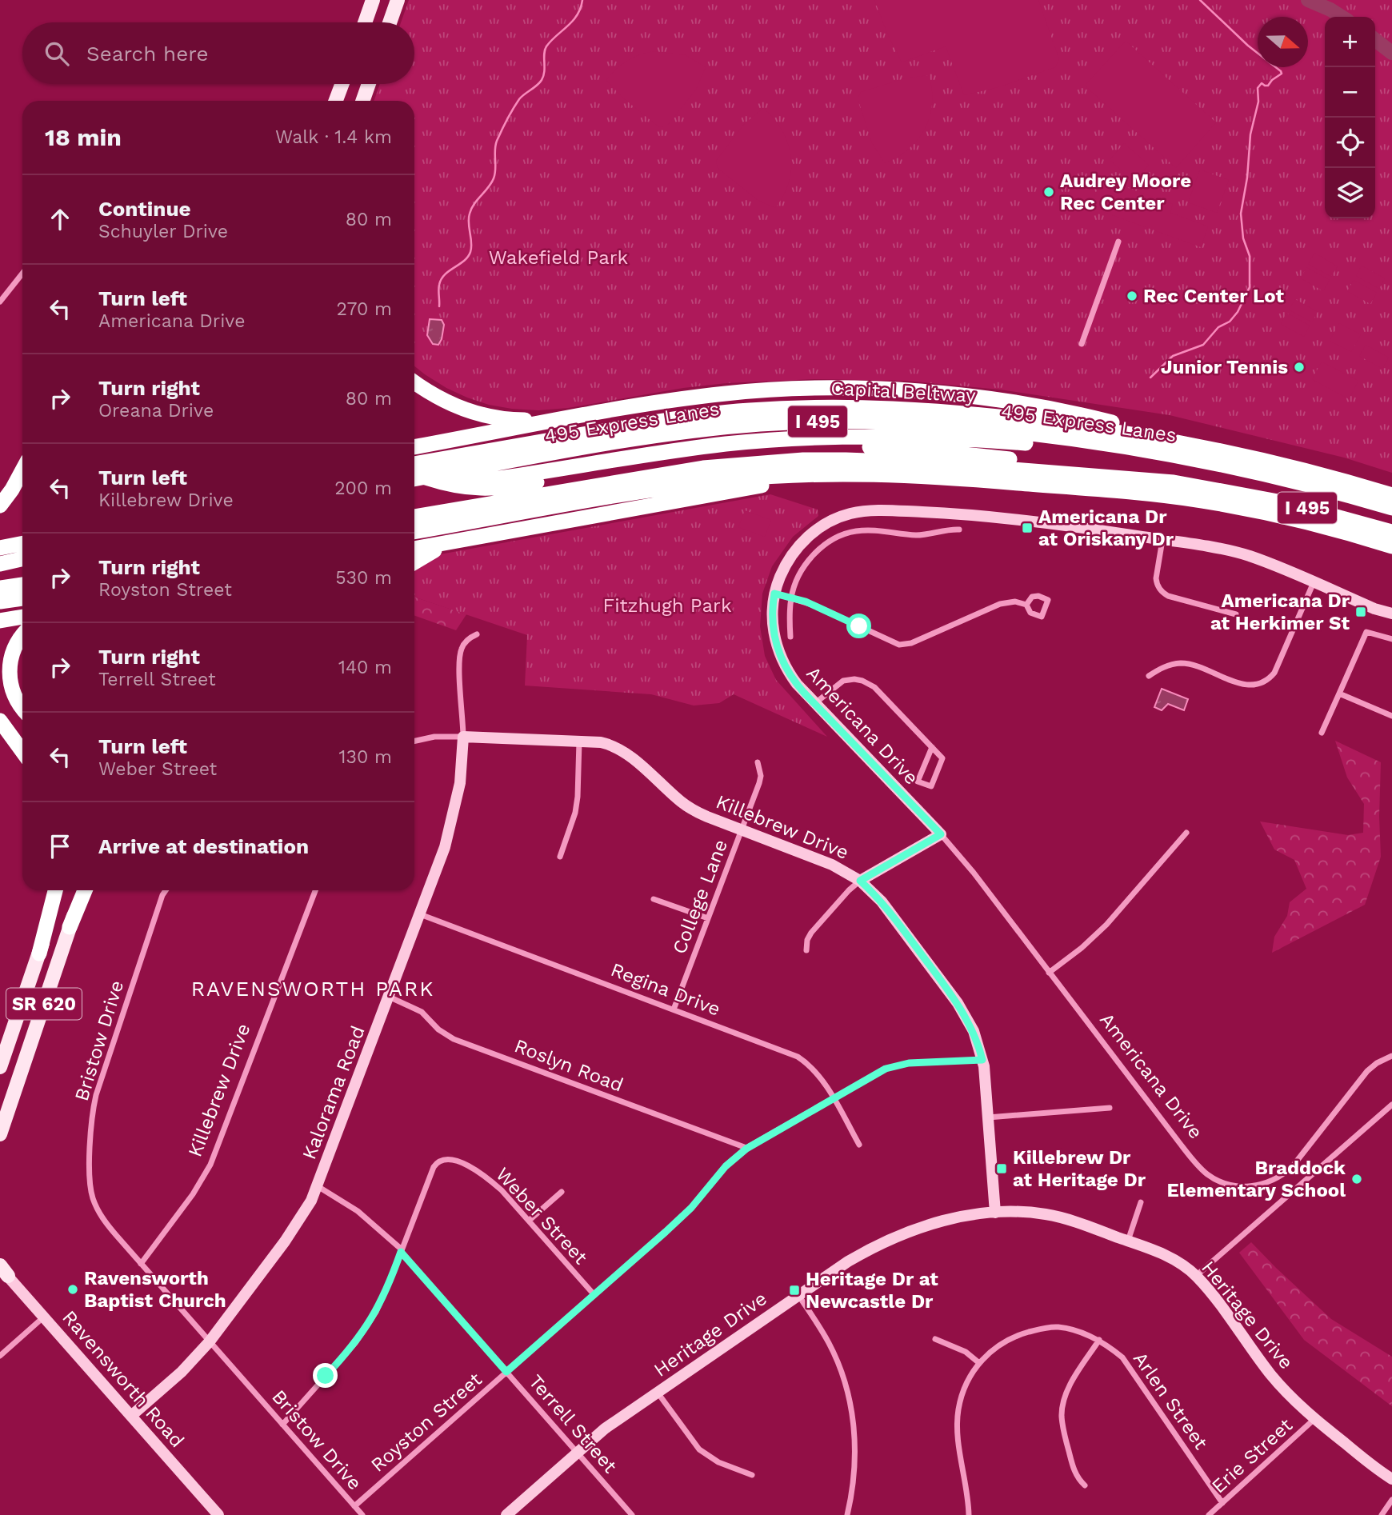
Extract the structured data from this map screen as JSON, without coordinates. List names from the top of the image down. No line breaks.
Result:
{"streets":{"highway":["Capital Beltway","I 495","495 Express Lanes"],"main road":["SR 620"],"street":["Americana Drive","Killebrew Drive","College Lane","Regina Drive","Bristow Drive","Roslyn Road","Kalorama Road","Weber Street","Heritage Drive","Ravensworth Road","Arlen Street","Royston Street","Terrell Street","Erie Street"]},"crossings":[["Killebrew Drive","College Lane"],["Killebrew Drive","Bristow Drive"],["Killebrew Drive","Kalorama Road"],["Killebrew Drive","Heritage Drive"],["Killebrew Drive","Royston Street"],["College Lane","Regina Drive"],["Regina Drive","Kalorama Road"],["Regina Drive","Royston Street"],["Bristow Drive","Kalorama Road"],["Bristow Drive","Weber Street"],["Bristow Drive","Royston Street"],["Roslyn Road","Kalorama Road"],["Roslyn Road","Royston Street"],["Kalorama Road","Ravensworth Road"],["Kalorama Road","Terrell Street"],["Weber Street","Royston Street"],["Weber Street","Terrell Street"],["Heritage Drive","Terrell Street"],["Heritage Drive","Erie Street"],["Arlen Street","Erie Street"],["Royston Street","Terrell Street"]],"districts":["RAVENSWORTH PARK"],"parks":["Wakefield Park","Fitzhugh Park"],"places":{"other":["Audrey Moore Rec Center","Rec Center Lot","Junior Tennis","Braddock Elementary School","Ravensworth Baptist Church"],"transit":["Americana Dr at Oriskany Dr","Americana Dr at Herkimer St","Killebrew Dr at Heritage Dr","Heritage Dr at Newcastle Dr"]},"north":"right","page":{"map_buttons":["+","−"],"search":"Search here","heading":["18 min","Walk · 1.4 km"],"list":[["Continue","Schuyler Drive","80 m"],["Turn left","Americana Drive","270 m"],["Turn right","Oreana Drive","80 m"],["Turn left","Killebrew Drive","200 m"],["Turn right","Royston Street","530 m"],["Turn right","Terrell Street","140 m"],["Turn left","Weber Street","130 m"],"Arrive at destination"]}}
